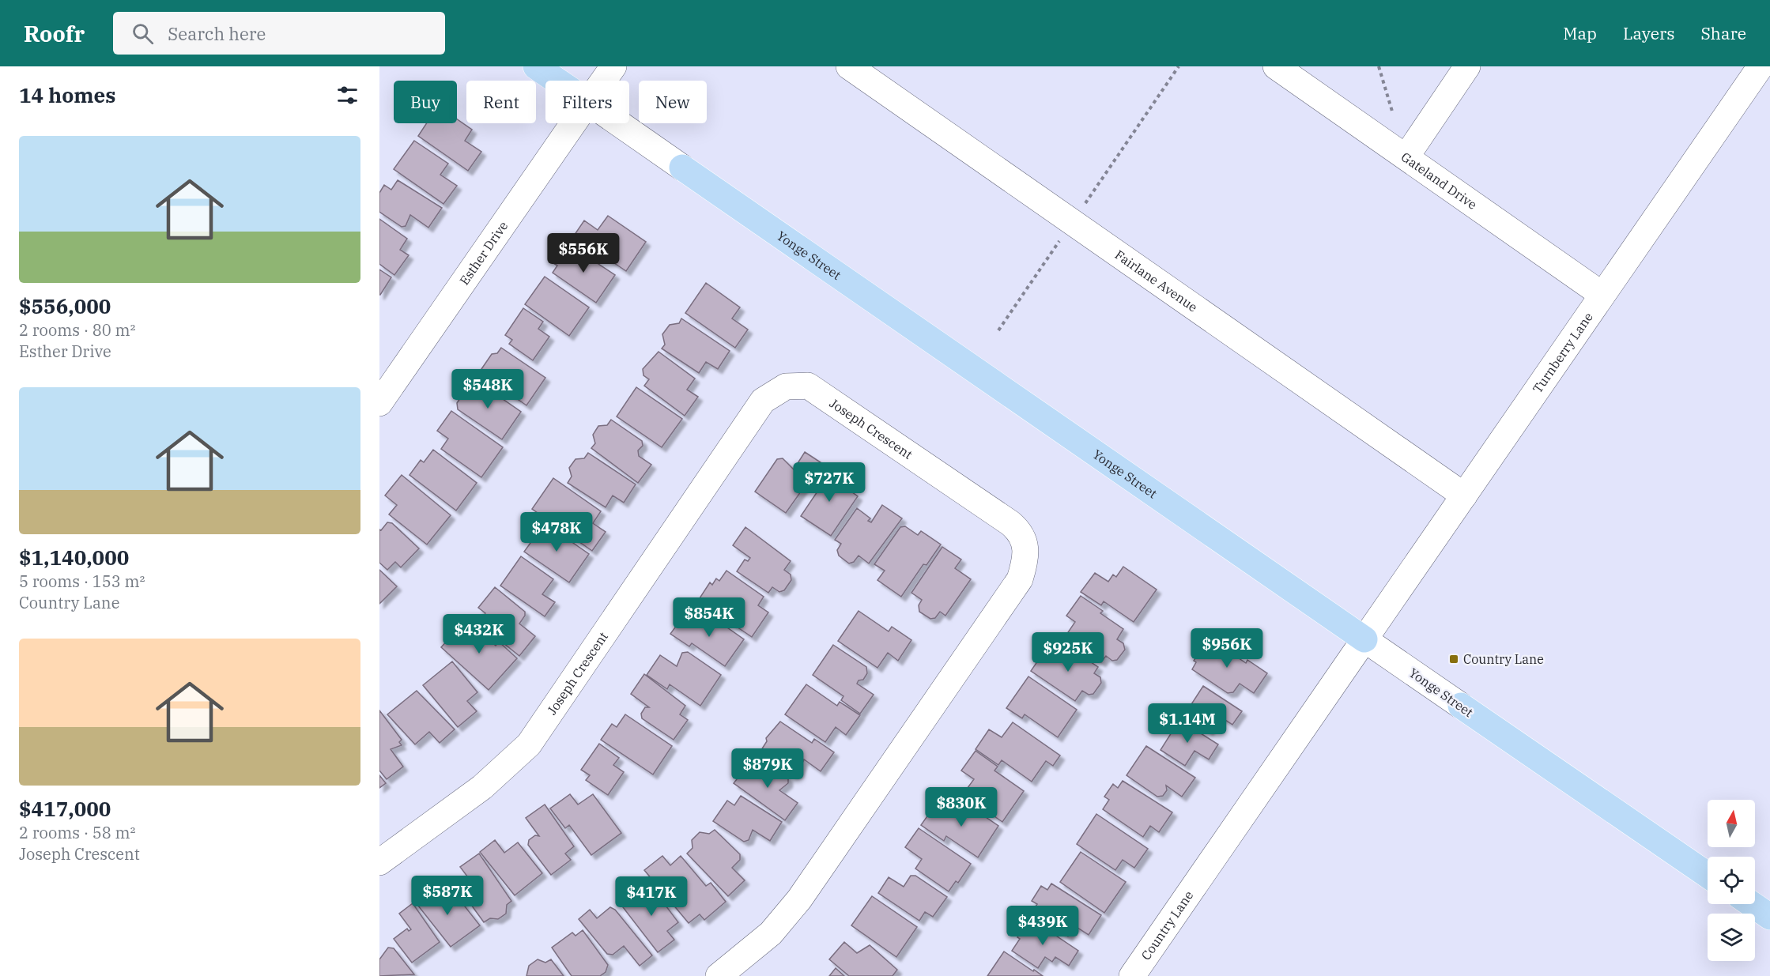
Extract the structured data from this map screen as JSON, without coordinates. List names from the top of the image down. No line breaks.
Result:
{"streets":{"main road":["Yonge Street"],"street":["Gateland Drive","Esther Drive","Fairlane Avenue","Turnberry Lane","Joseph Crescent","Country Lane"]},"crossings":[["Gateland Drive","Turnberry Lane"],["Yonge Street","Turnberry Lane"],["Yonge Street","Country Lane"],["Fairlane Avenue","Turnberry Lane"],["Turnberry Lane","Country Lane"]],"places":{"transit":["Country Lane"]},"north":"top","page":{"header":"Roofr","search":"Search here","nav":["Map","Layers","Share"],"heading":"14 homes","chip":["Buy","Rent","Filters","New"],"list":[{"name":"$556,000","note":"2 rooms · 80 m² · Esther Drive"},{"name":"$1,140,000","note":"5 rooms · 153 m² · Country Lane"},{"name":"$417,000","note":"2 rooms · 58 m² · Joseph Crescent"}],"price":["$556K","$548K","$727K","$478K","$854K","$432K","$956K","$925K","$1.14M","$879K","$830K","$587K","$417K","$439K"]}}
